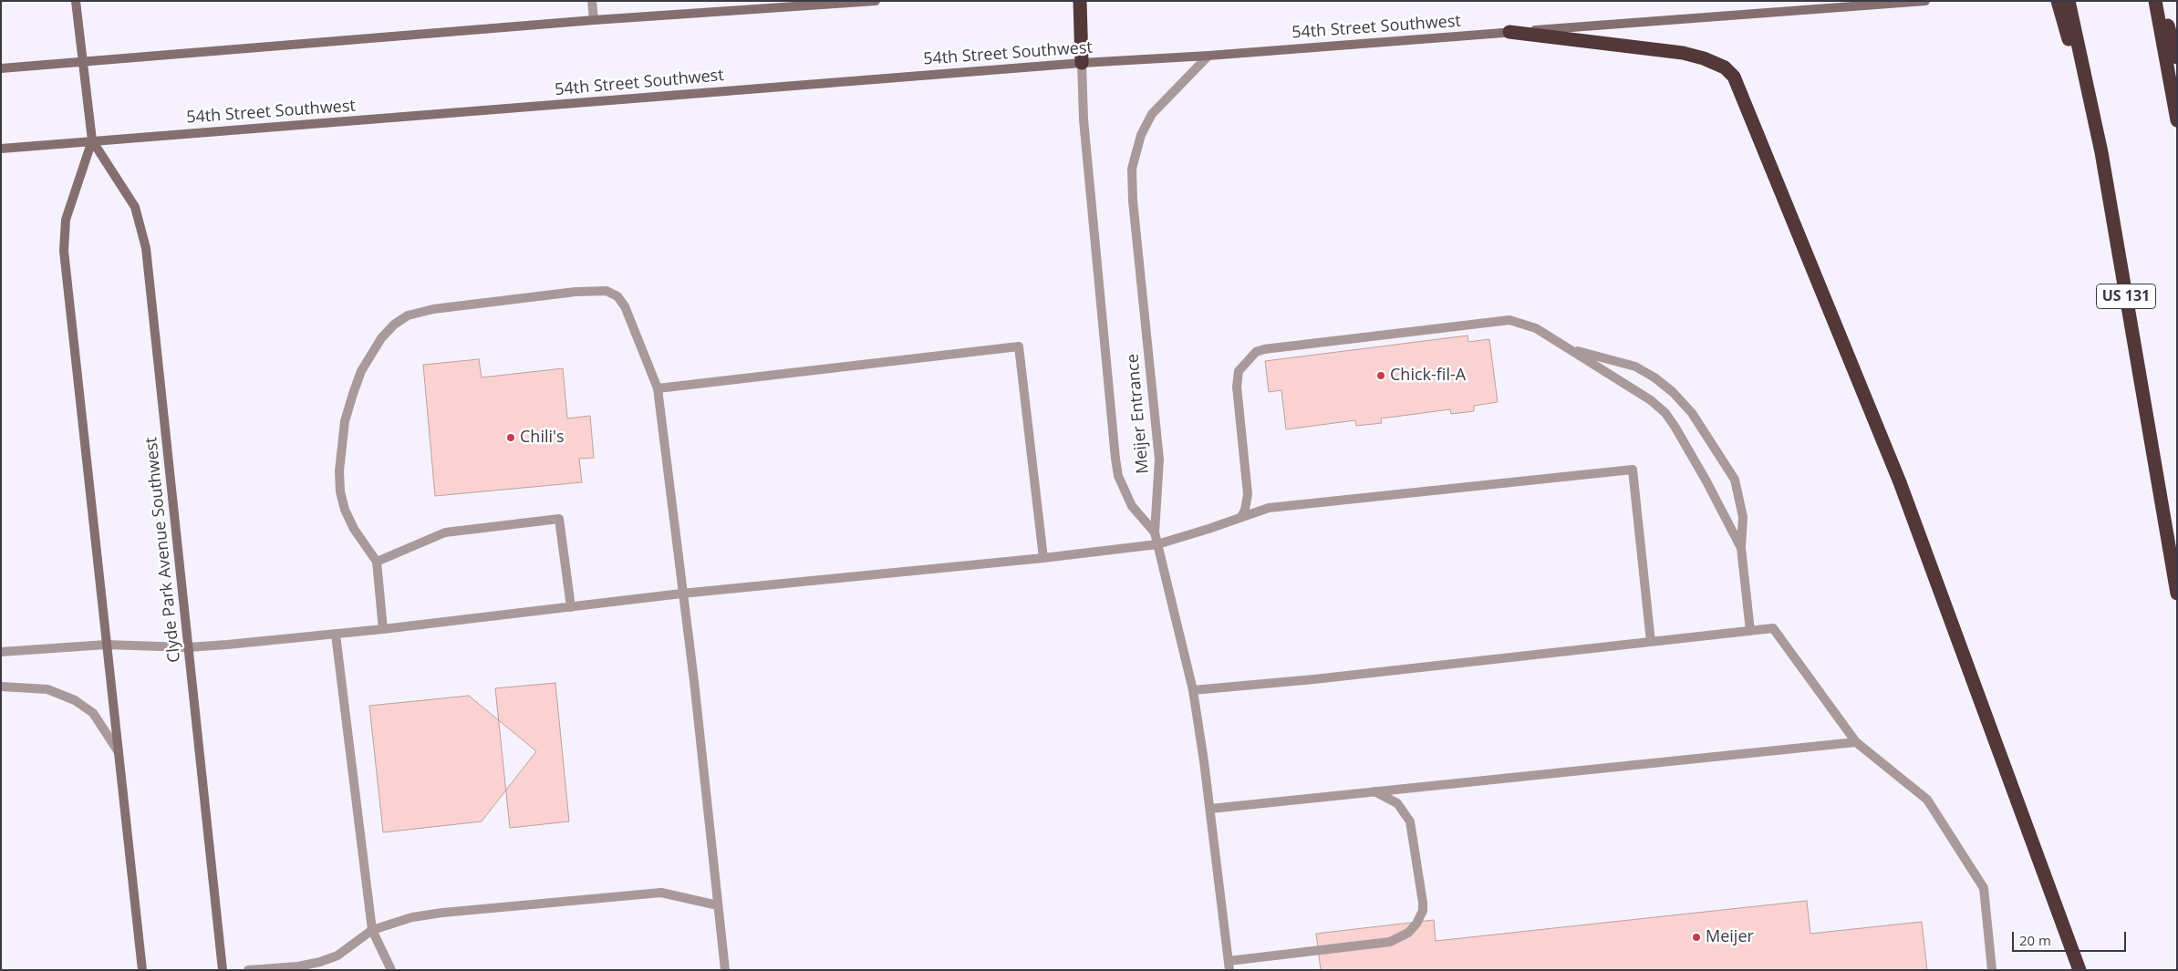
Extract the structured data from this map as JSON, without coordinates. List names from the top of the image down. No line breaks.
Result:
{"streets":{"highway":["US 131"],"main road":["54th Street Southwest","Clyde Park Avenue Southwest"],"lane":["Meijer Entrance"]},"crossings":[["54th Street Southwest","Meijer Entrance"],["54th Street Southwest","Clyde Park Avenue Southwest"]],"places":["Chick-fil-A","Chili's","Meijer"],"scale_bar":"20 m"}
